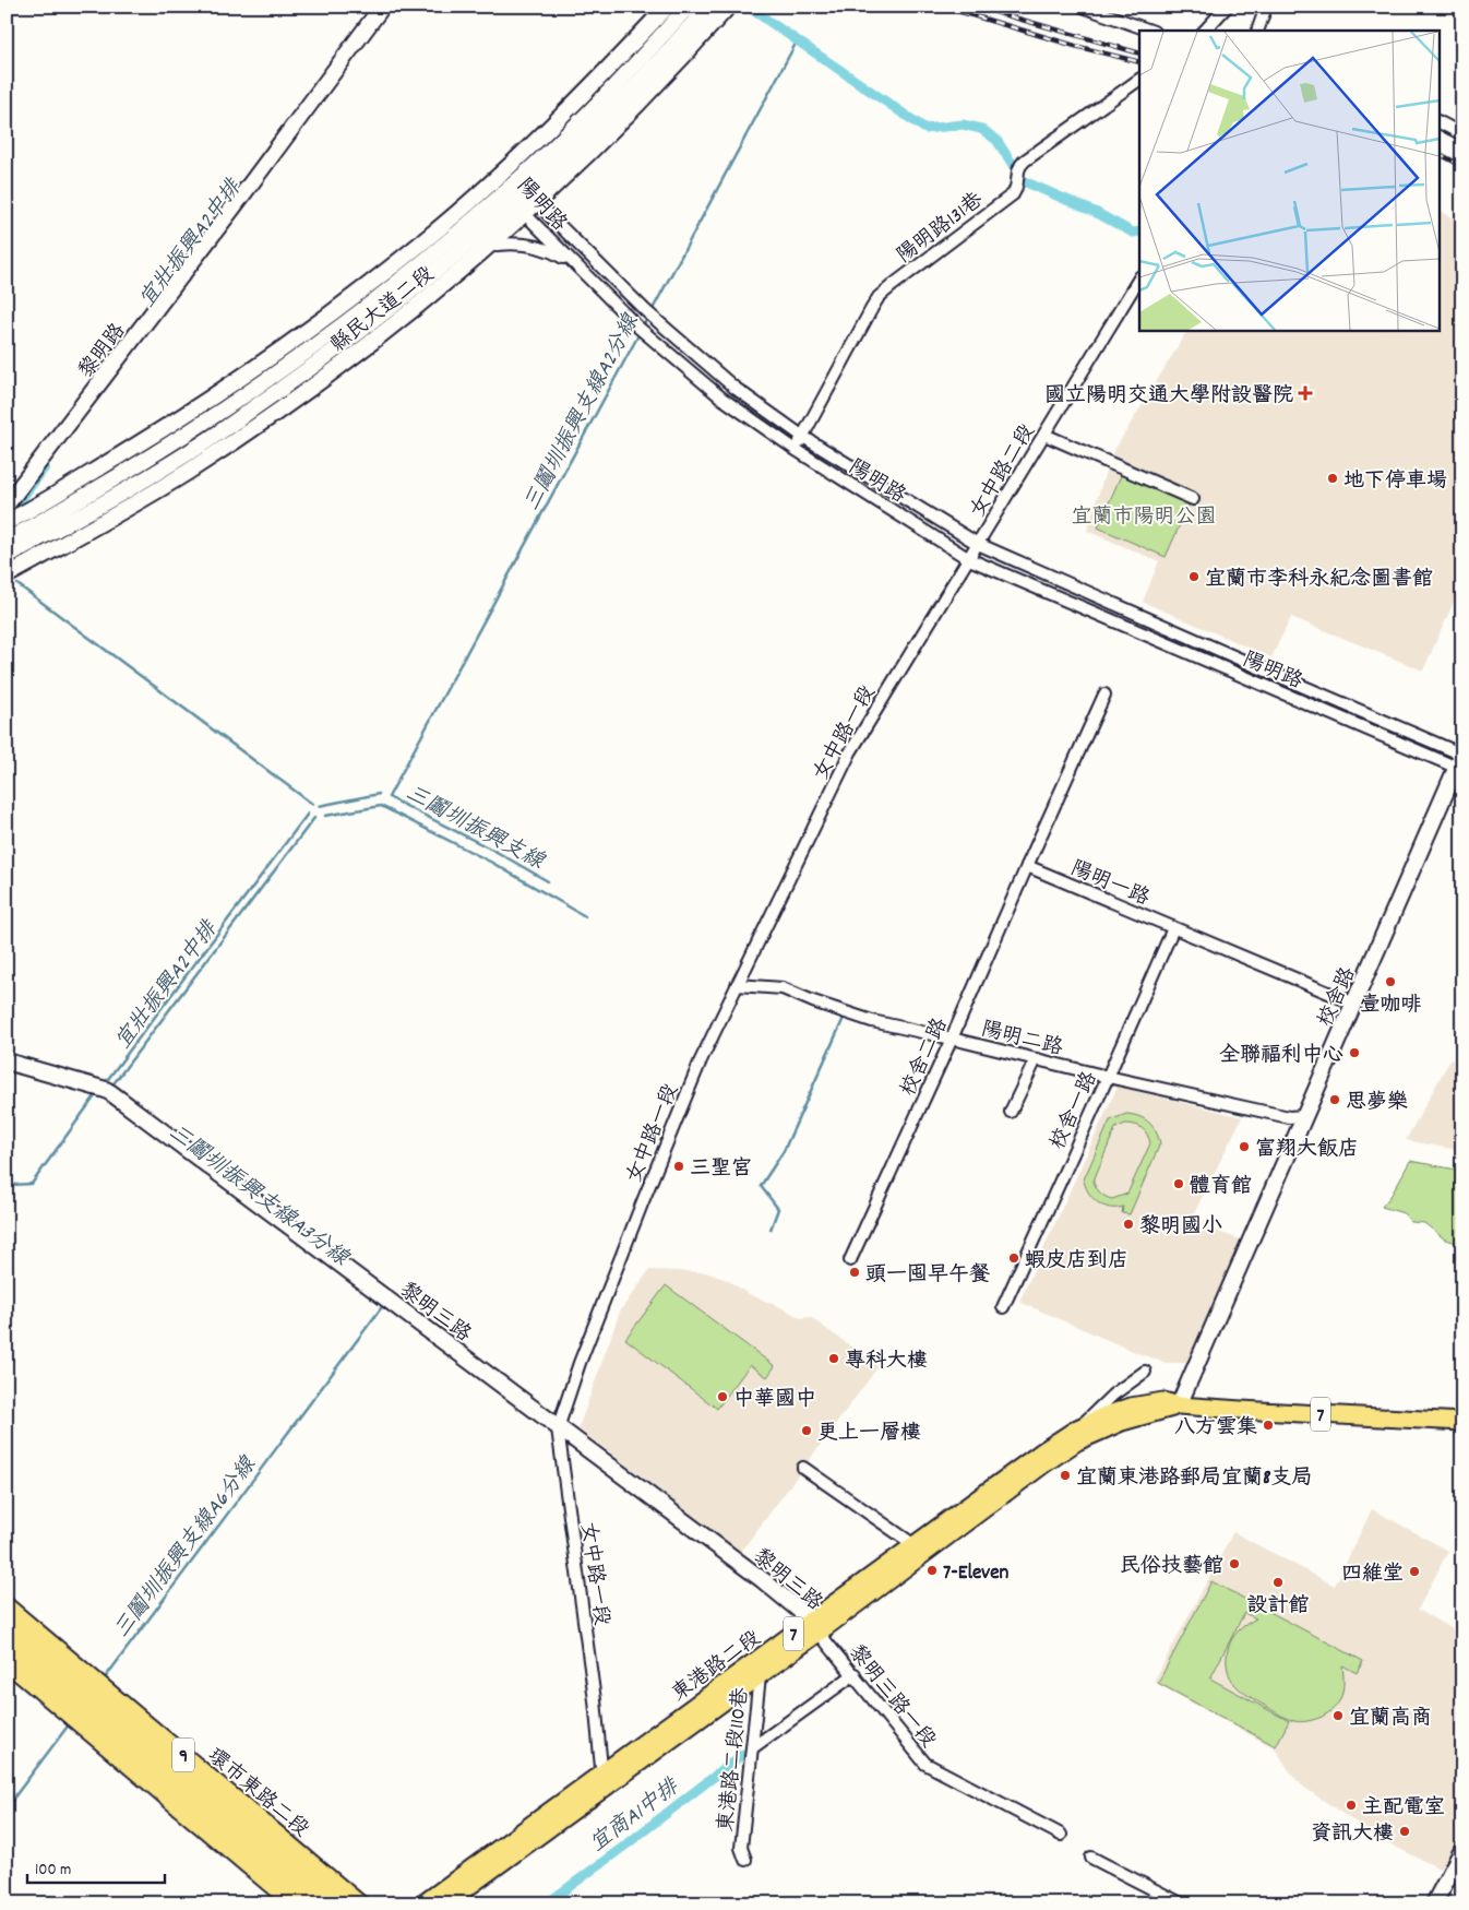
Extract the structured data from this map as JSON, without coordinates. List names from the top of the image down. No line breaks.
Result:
{"streets":{"main road":["7","東港路二段","9","環市東路二段"],"street":["陽明路","陽明路131巷","縣民大道二段","黎明路","女中路二段","女中路一段","陽明一路","校舍路","陽明二路","校舍二路","校舍一路","黎明三路","黎明三路一段","東港路二段110巷"]},"crossings":[["陽明路","陽明路131巷"],["陽明路","縣民大道二段"],["陽明路","女中路二段"],["陽明路","女中路一段"],["陽明路","校舍路"],["女中路二段","女中路一段"],["女中路一段","陽明二路"],["女中路一段","黎明三路"],["女中路一段","東港路二段"],["陽明一路","校舍路"],["陽明一路","校舍二路"],["陽明一路","校舍一路"],["校舍路","陽明二路"],["校舍路","東港路二段"],["陽明二路","校舍二路"],["陽明二路","校舍一路"],["黎明三路","東港路二段"],["黎明三路","黎明三路一段"],["東港路二段","黎明三路一段"],["東港路二段","東港路二段110巷"]],"water":["宜壯振興A2中排","三鬮圳振興支線A2分線","三鬮圳振興支線","三鬮圳振興支線A3分線","三鬮圳振興支線A6分線","宜商A1中排"],"parks":["宜蘭市陽明公園"],"places":{"health":["國立陽明交通大學附設醫院"],"other":["地下停車場","宜蘭市李科永紀念圖書館","壹咖啡","全聯福利中心","思夢樂","富翔大飯店","三聖宮","體育館","黎明國小","蝦皮店到店","頭一囤早午餐","專科大樓","中華國中","八方雲集","更上一層樓","宜蘭東港路郵局宜蘭8支局","民俗技藝館","7-Eleven","四維堂","設計館","宜蘭高商","主配電室","資訊大樓"]},"scale_bar":"100 m"}
